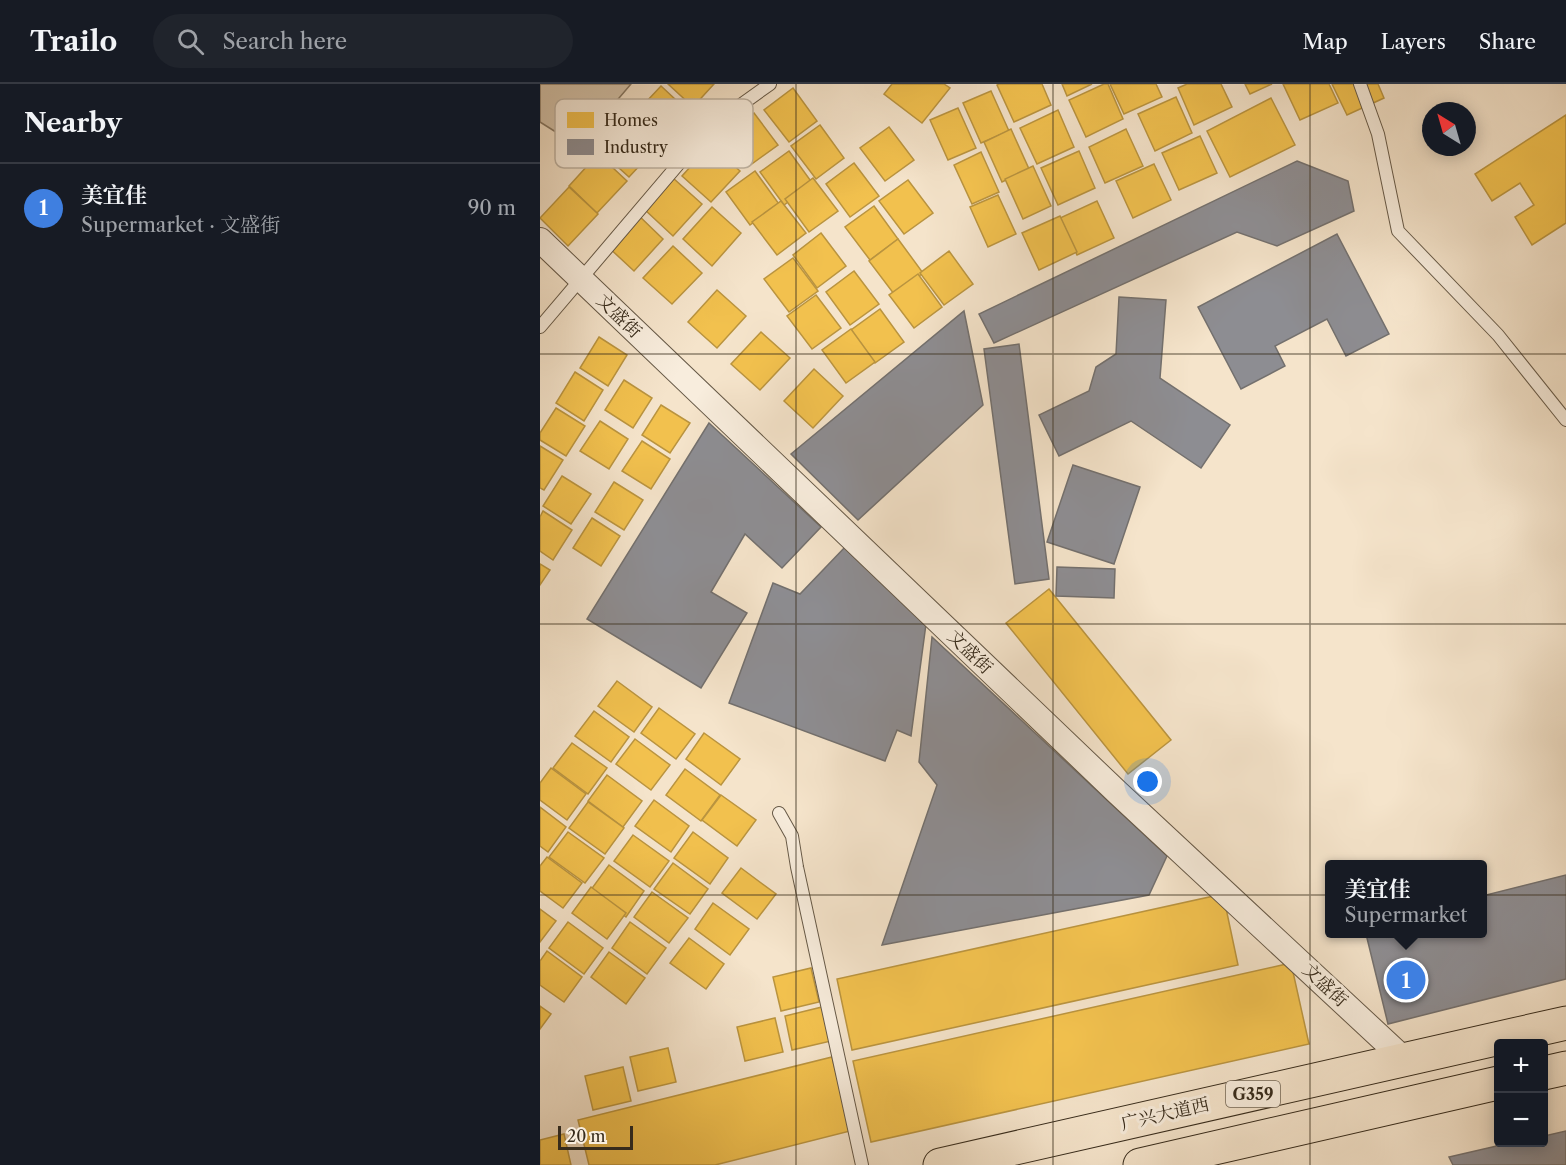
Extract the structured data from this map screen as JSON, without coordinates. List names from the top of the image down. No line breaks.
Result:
{"streets":{"highway":["G359","广兴大道西"],"street":["文盛街"]},"crossings":[["文盛街","广兴大道西"]],"legend":["Homes","Industry"],"scale_bar":"20 m","north":"top left","page":{"header":"Trailo","search":"Search here","nav":["Map","Layers","Share"],"heading":"Nearby","list":[{"mark":"1","name":"美宜佳","note":"Supermarket · 文盛街","value":"90 m"}],"popup":["美宜佳","Supermarket"],"pins":"1","map_buttons":["+","−"],"scale":"20 m"}}
